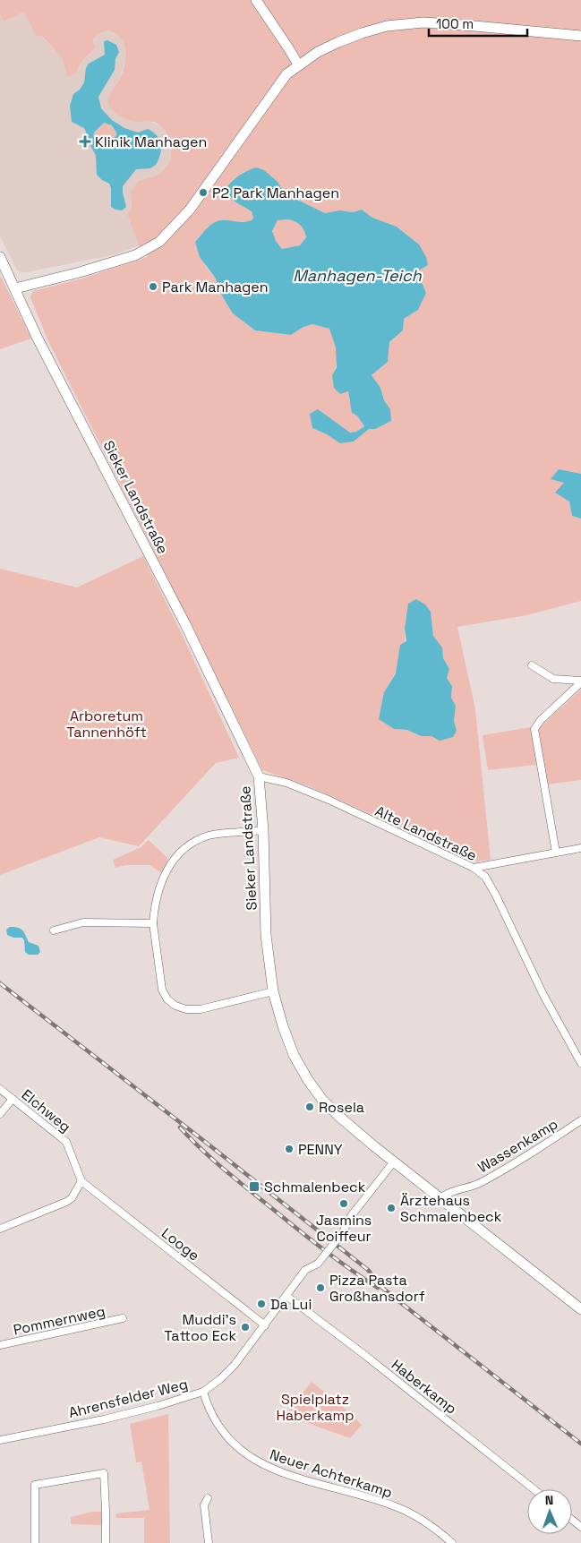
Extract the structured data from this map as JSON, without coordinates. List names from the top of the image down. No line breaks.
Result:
{"streets":{"street":["Sieker Landstraße","Alte Landstraße","Elchweg","Wassenkamp","Looge","Pommernweg","Haberkamp","Ahrensfelder Weg","Neuer Achterkamp"]},"crossings":[["Sieker Landstraße","Alte Landstraße"],["Sieker Landstraße","Wassenkamp"],["Sieker Landstraße","Ahrensfelder Weg"],["Elchweg","Looge"],["Looge","Ahrensfelder Weg"],["Haberkamp","Ahrensfelder Weg"],["Ahrensfelder Weg","Neuer Achterkamp"]],"water":["Manhagen-Teich"],"parks":["Arboretum Tannenhöft","Spielplatz Haberkamp"],"places":{"health":["Klinik Manhagen"],"other":["P2 Park Manhagen","Park Manhagen","Rosela","PENNY","Jasmins Coiffeur","Ärztehaus Schmalenbeck","Pizza Pasta Großhansdorf","Da Lui","Muddi's Tattoo Eck"],"transit":["Schmalenbeck"]},"scale_bar":"100 m","north":"top"}
